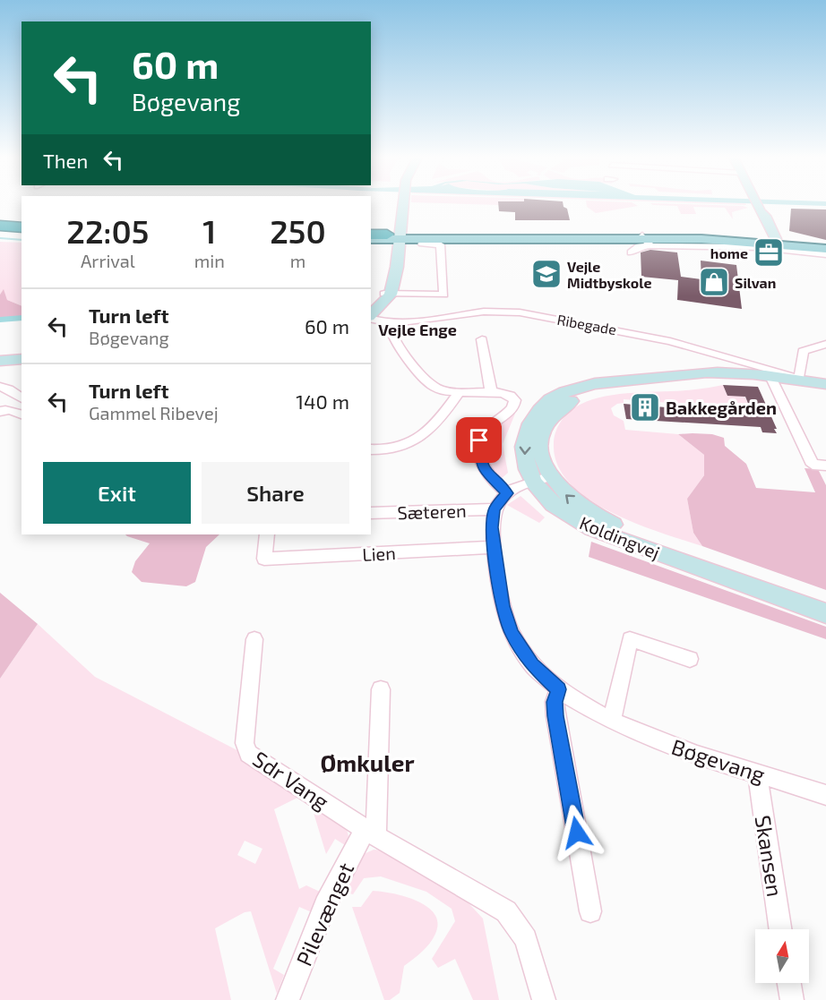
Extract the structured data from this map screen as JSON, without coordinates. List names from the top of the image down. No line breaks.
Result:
{"streets":{"main road":["Koldingvej"],"street":["Ribegade","Sæteren","Lien","Bøgevang","Sdr Vang","Skansen","Pilevænget"]},"crossings":[["Ribegade","Koldingvej"],["Sæteren","Bøgevang"],["Lien","Bøgevang"],["Bøgevang","Skansen"],["Sdr Vang","Pilevænget"]],"districts":["Vejle Enge","Ømkuler"],"places":{"office":["home"],"school or university":["Vejle Midtbyskole"],"shop":["Silvan"],"building":["Bakkegården"]},"north":"top","page":{"turn":["60 m","Bøgevang"],"then":"Then","eta":["22:05","Arrival","1","min","250","m"],"list":[{"name":"Turn left","note":"Bøgevang","value":"60 m"},{"name":"Turn left","note":"Gammel Ribevej","value":"140 m"}],"buttons":["Exit","Share"]}}
